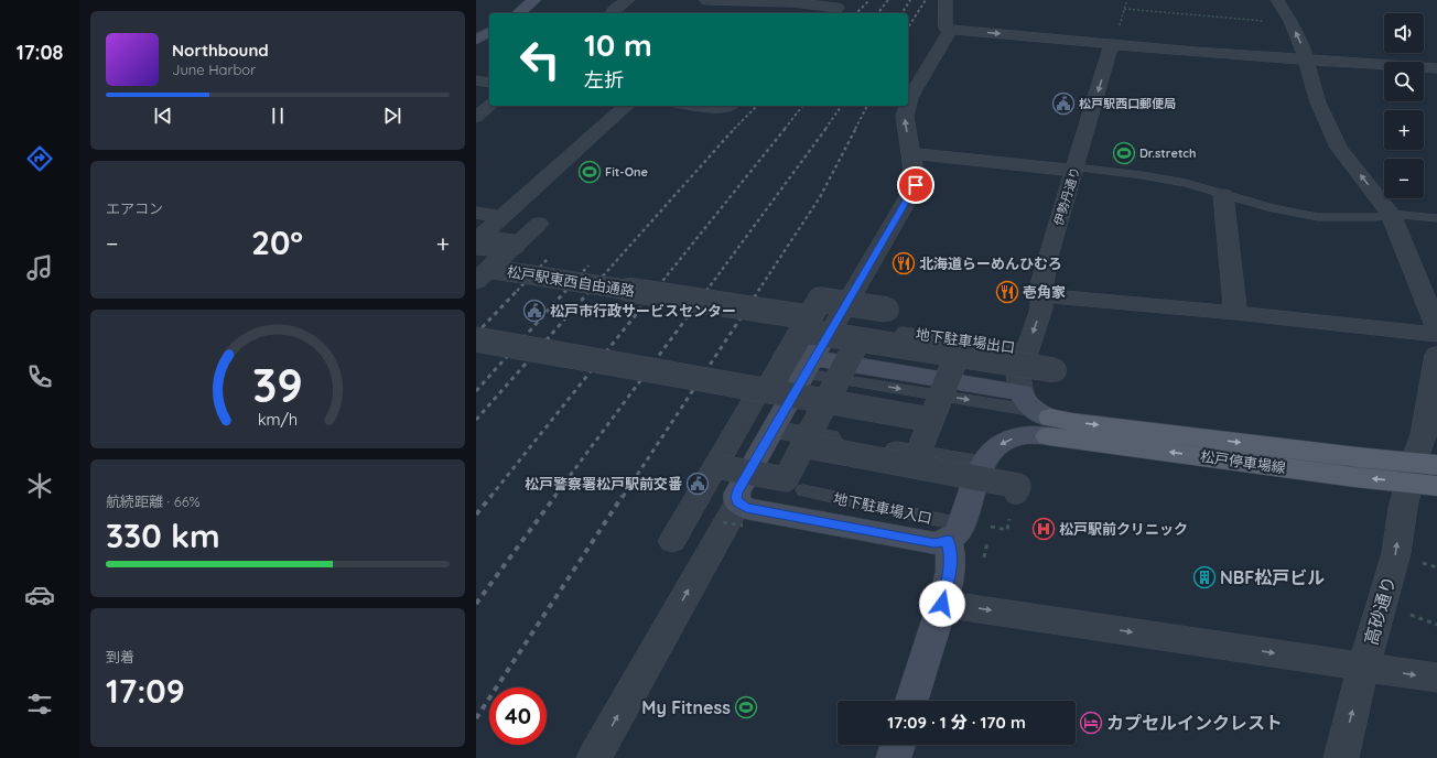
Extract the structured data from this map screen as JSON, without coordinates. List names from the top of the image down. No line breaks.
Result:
{"streets":{"main road":["松戸停車場線"],"street":["伊勢丹通り","松戸駅東西自由通路","高砂通り"],"lane":["地下駐車場出口","地下駐車場入口"]},"crossings":[["伊勢丹通り","地下駐車場出口"],["伊勢丹通り","松戸停車場線"],["松戸停車場線","高砂通り"]],"one_way":["高砂通り"],"places":{"public building":["松戸駅西口郵便局","松戸市行政サービスセンター","松戸警察署松戸駅前交番"],"sports":["Dr.stretch","Fit-One","My Fitness"],"restaurant":["北海道らーめんひむろ","壱角家"],"hospital":["松戸駅前クリニック"],"building":["NBF松戸ビル"],"hotel":["カプセルインクレスト"]},"page":{"tabs":"17:08","map_buttons":["+","−"],"turn":["10 m","左折"],"song":["Northbound","June Harbor"],"tile":["エアコン",["航続距離 · 66%","330 km"],["到着","17:09"]],"heat":["−","20°","+"],"limit":"40","trip":"17:09 · 1 分 · 170 m","gauge":["39","km/h"]}}
